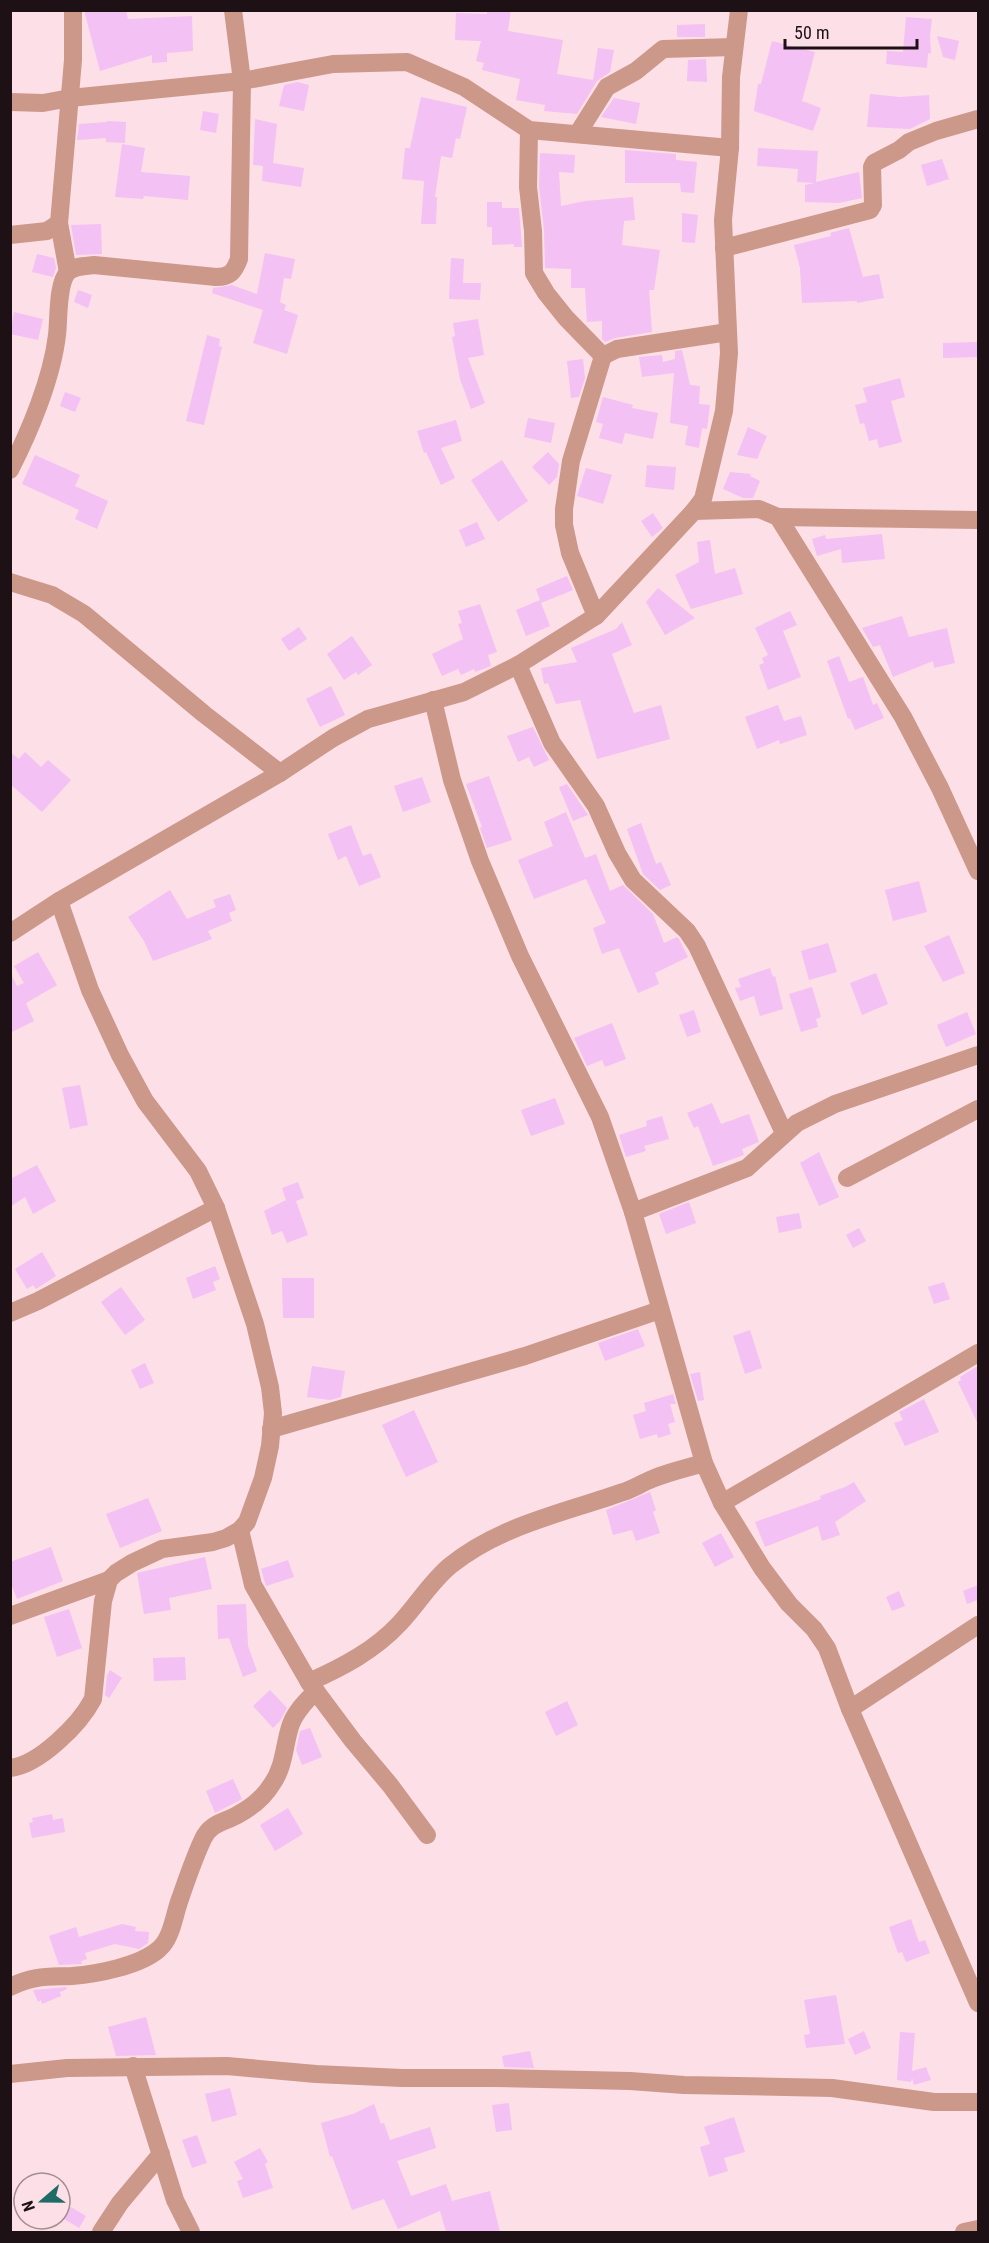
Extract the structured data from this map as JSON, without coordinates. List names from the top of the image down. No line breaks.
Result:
{"scale_bar":"50 m","north":"left"}
